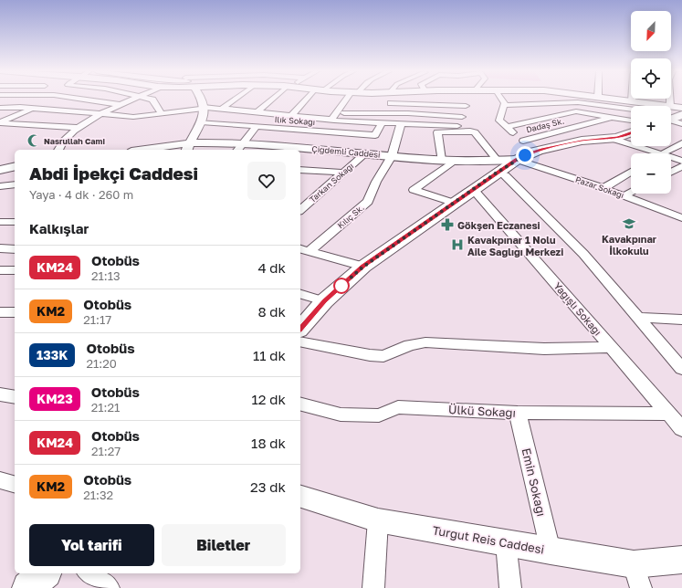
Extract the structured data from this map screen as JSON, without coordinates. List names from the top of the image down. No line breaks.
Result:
{"streets":{"street":["Ilık Sokağı","Dadaş Sk.","Çiğdemli Caddesi","Tarkan Sokağı","Pazar Sokağı","Kılıç Sk.","Yağışlı Sokağı","Ülkü Sokağı","Emin Sokağı","Turgut Reis Caddesi"]},"crossings":[["Çiğdemli Caddesi","Tarkan Sokağı"],["Çiğdemli Caddesi","Kılıç Sk."],["Yağışlı Sokağı","Ülkü Sokağı"],["Ülkü Sokağı","Emin Sokağı"],["Emin Sokağı","Turgut Reis Caddesi"]],"places":{"mosque":["Nasrullah Cami"],"school or university":["Kavakpınar İlkokulu"],"pharmacy":["Gökşen Eczanesi"],"hospital":["Kavakpınar 1 Nolu Aile Sağlığı Merkezi"]},"lines":["bus line KM24"],"north":"bottom left","page":{"map_buttons":["+","−"],"heading":[["Abdi İpekçi Caddesi","Yaya · 4 dk · 260 m"],"Kalkışlar"],"list":[{"mark":"KM24","name":"Otobüs","note":"21:13","value":"4 dk"},{"mark":"KM2","name":"Otobüs","note":"21:17","value":"8 dk"},{"mark":"133K","name":"Otobüs","note":"21:20","value":"11 dk"},{"mark":"KM23","name":"Otobüs","note":"21:21","value":"12 dk"},{"mark":"KM24","name":"Otobüs","note":"21:27","value":"18 dk"},{"mark":"KM2","name":"Otobüs","note":"21:32","value":"23 dk"}],"buttons":["Yol tarifi","Biletler"]}}
